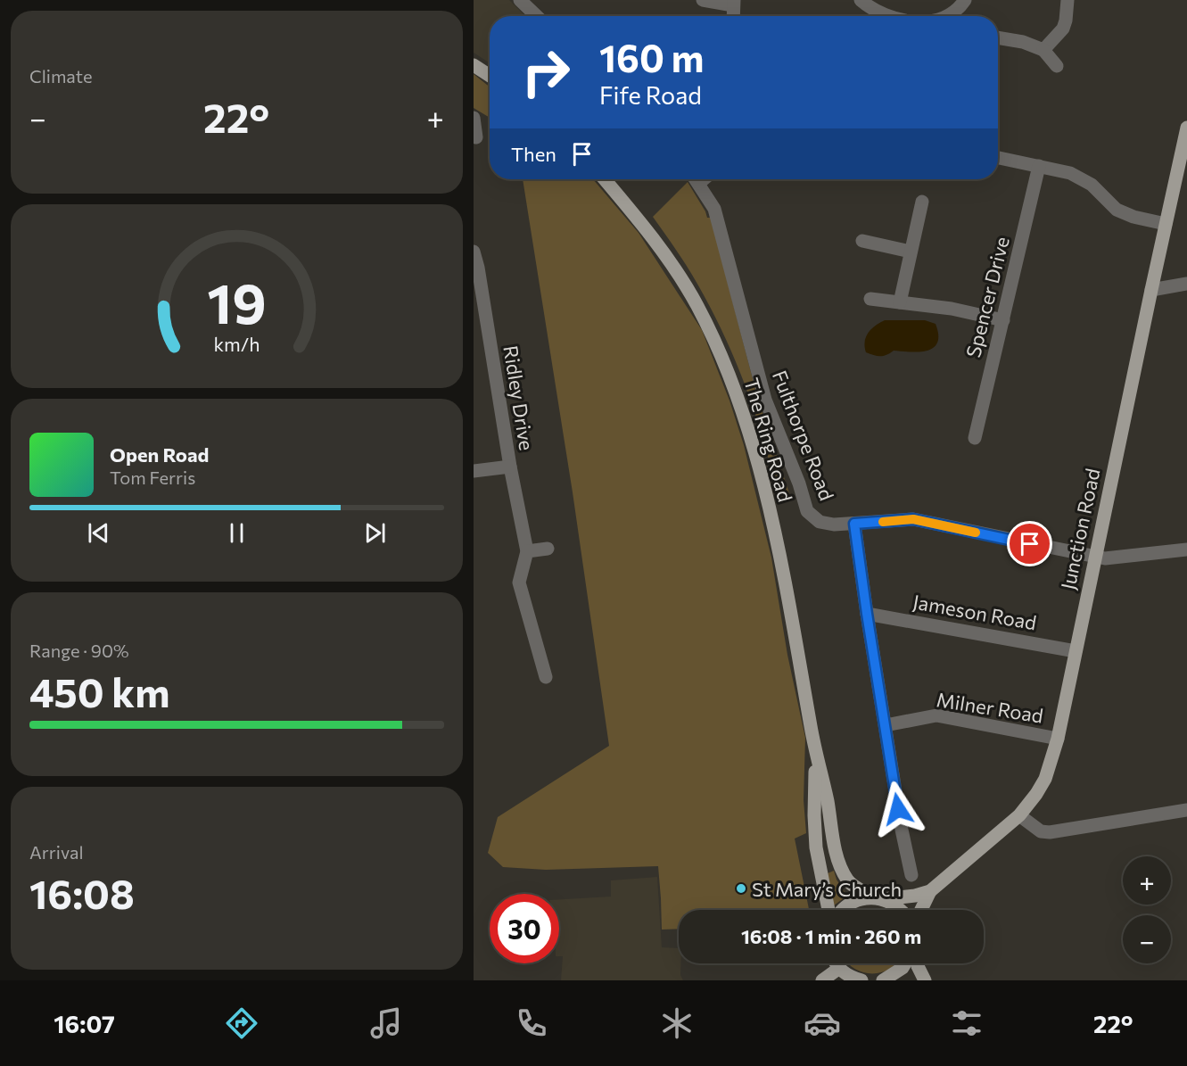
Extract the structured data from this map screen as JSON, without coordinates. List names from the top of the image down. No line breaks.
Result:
{"streets":{"main road":["The Ring Road","Junction Road"],"street":["Spencer Drive","Ridley Drive","Fulthorpe Road","Jameson Road","Milner Road"]},"crossings":[["Fulthorpe Road","Junction Road"],["The Ring Road","Junction Road"],["Junction Road","Jameson Road"],["Junction Road","Milner Road"]],"places":["St Mary’s Church"],"page":{"tile":["Climate",["Range · 90%","450 km"],["Arrival","16:08"]],"turn":["160 m","Fife Road"],"heat":["−","22°","+"],"then":"Then","song":["Open Road","Tom Ferris"],"map_buttons":["+","−"],"limit":"30","trip":"16:08 · 1 min · 260 m","tabs":["16:07","22°"],"gauge":["19","km/h"]}}
